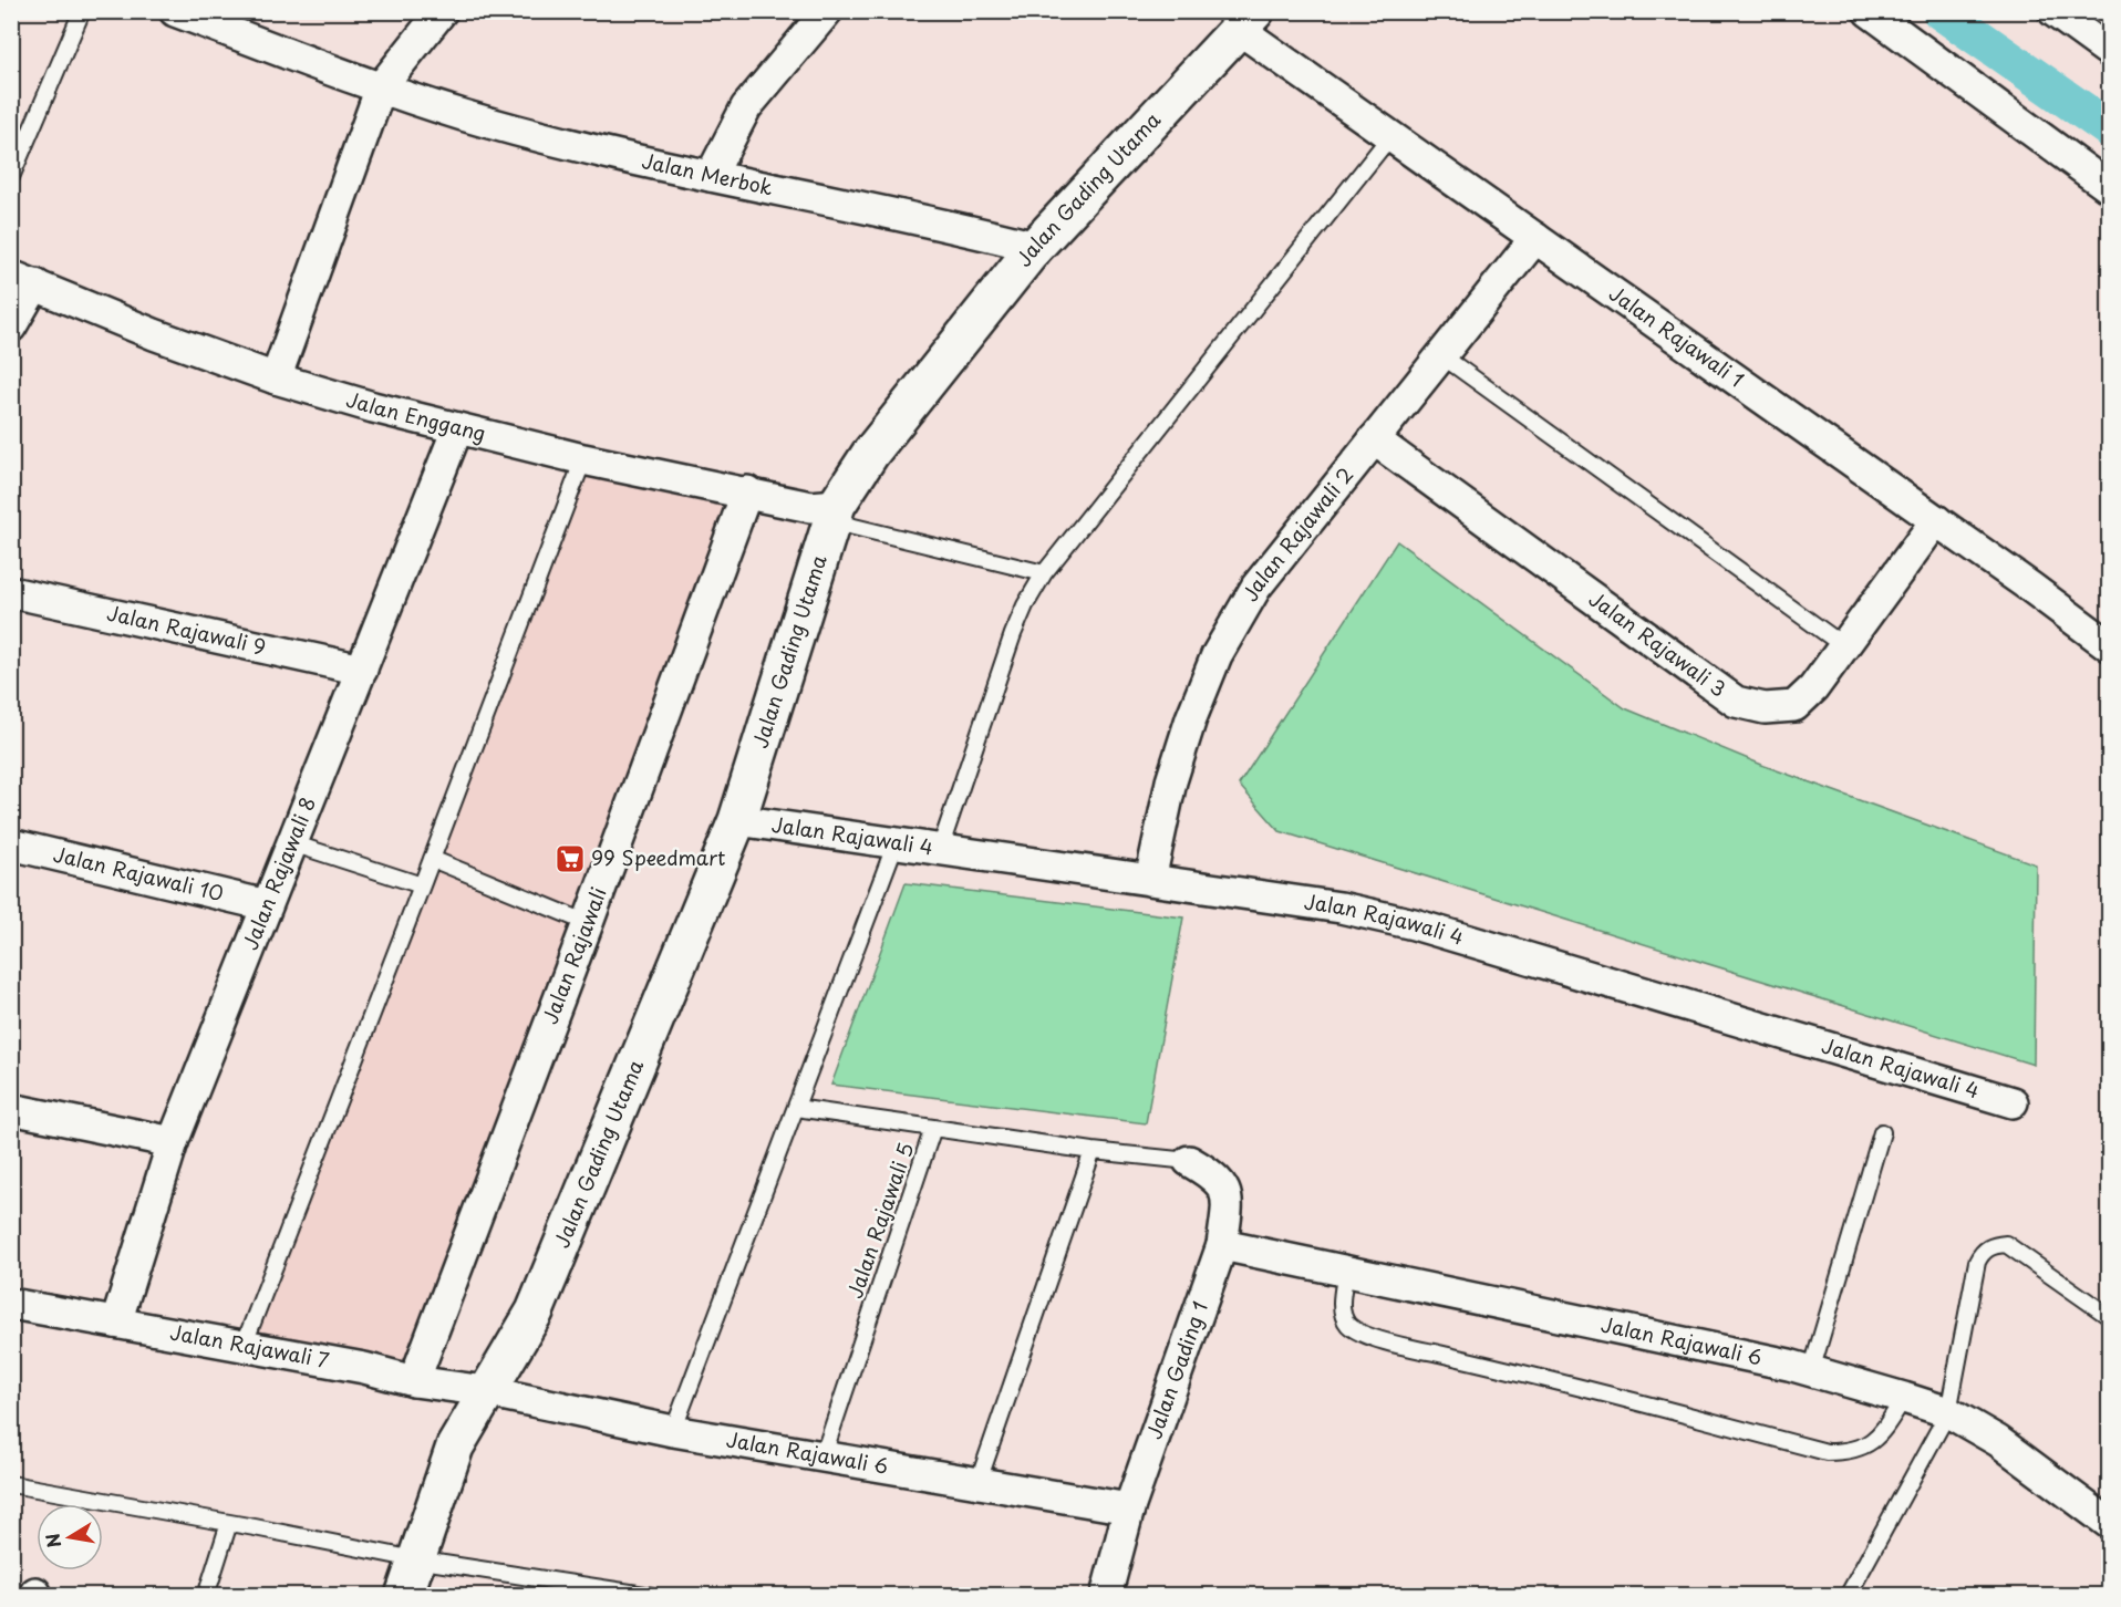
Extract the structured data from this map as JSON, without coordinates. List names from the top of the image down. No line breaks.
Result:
{"streets":{"street":["Jalan Merbok","Jalan Gading Utama","Jalan Rajawali 1","Jalan Enggang","Jalan Rajawali 2","Jalan Rajawali 9","Jalan Rajawali 3","Jalan Rajawali 4","Jalan Rajawali 8","Jalan Rajawali 10","Jalan Rajawali","Jalan Rajawali 6","Jalan Rajawali 7","Jalan Gading 1"],"lane":["Jalan Rajawali 5"]},"crossings":[["Jalan Merbok","Jalan Gading Utama"],["Jalan Gading Utama","Jalan Rajawali 1"],["Jalan Gading Utama","Jalan Enggang"],["Jalan Gading Utama","Jalan Rajawali 4"],["Jalan Gading Utama","Jalan Rajawali 6"],["Jalan Gading Utama","Jalan Rajawali 7"],["Jalan Rajawali 1","Jalan Rajawali 2"],["Jalan Rajawali 1","Jalan Rajawali 3"],["Jalan Enggang","Jalan Rajawali 8"],["Jalan Enggang","Jalan Rajawali"],["Jalan Rajawali 2","Jalan Rajawali 3"],["Jalan Rajawali 2","Jalan Rajawali 4"],["Jalan Rajawali 9","Jalan Rajawali 8"],["Jalan Rajawali 8","Jalan Rajawali 10"],["Jalan Rajawali 8","Jalan Rajawali 7"],["Jalan Rajawali","Jalan Rajawali 7"],["Jalan Rajawali 5","Jalan Rajawali 6"],["Jalan Rajawali 5","Jalan Gading 1"],["Jalan Rajawali 6","Jalan Rajawali 7"],["Jalan Rajawali 6","Jalan Gading 1"]],"places":{"supermarket":["99 Speedmart"]},"north":"left"}
